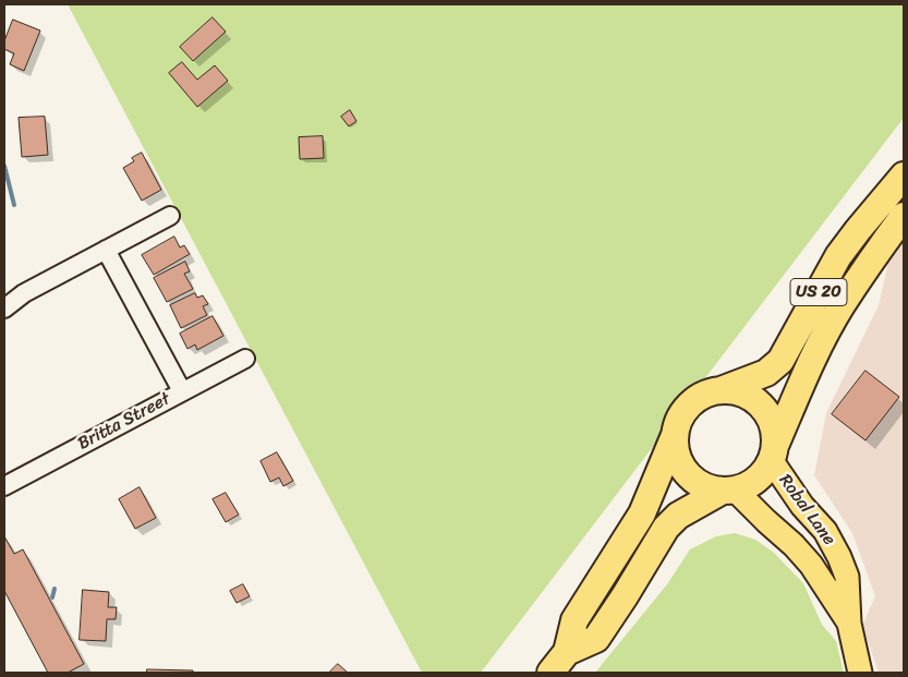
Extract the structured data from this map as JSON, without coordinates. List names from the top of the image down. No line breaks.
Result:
{"streets":{"highway":["US 20"],"main road":["Robal Lane"],"street":["Britta Street"]},"crossings":[["US 20","Robal Lane"]]}
